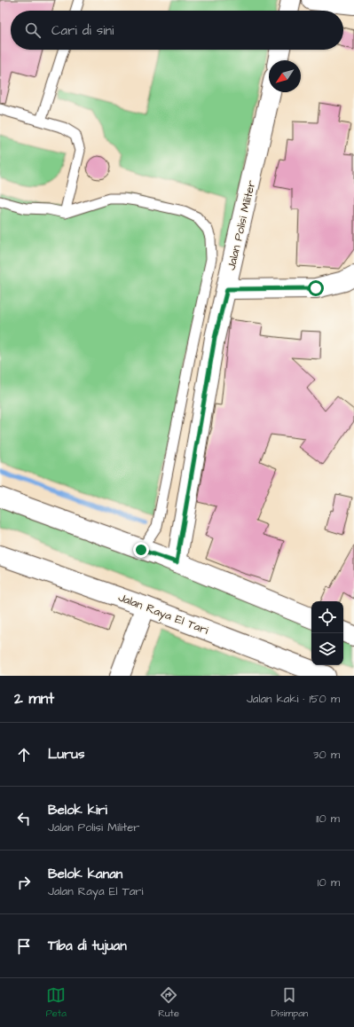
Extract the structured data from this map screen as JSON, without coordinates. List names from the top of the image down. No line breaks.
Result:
{"streets":{"main road":["Jalan Polisi Militer","Jalan Raya El Tari"]},"north":"bottom left","page":{"search":"Cari di sini","heading":["2 mnt","Jalan kaki · 150 m"],"list":[["Lurus","30 m"],["Belok kiri","Jalan Polisi Militer","110 m"],["Belok kanan","Jalan Raya El Tari","10 m"],"Tiba di tujuan"],"nav":["Peta","Rute","Disimpan"]}}
